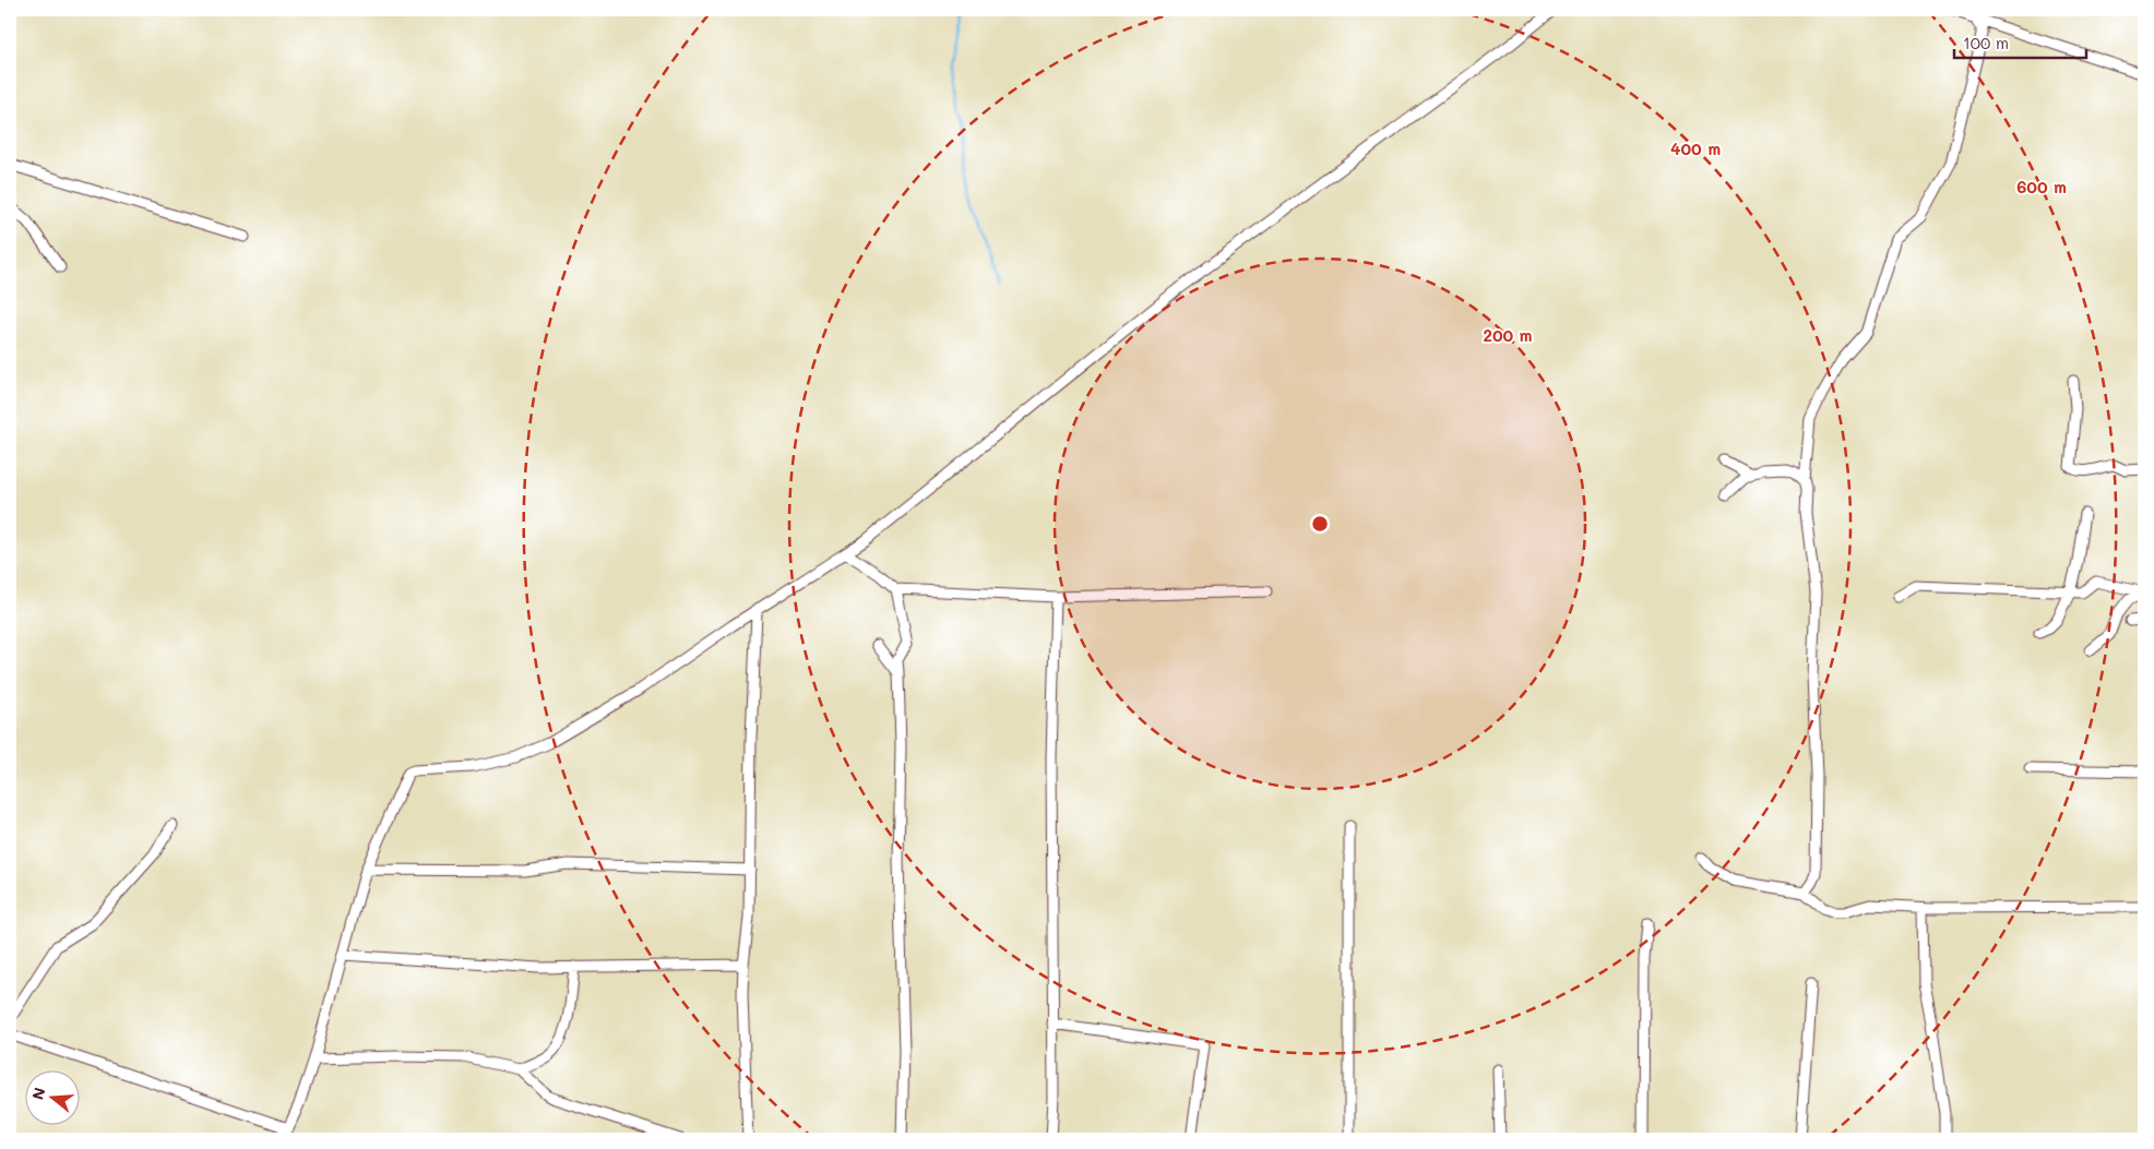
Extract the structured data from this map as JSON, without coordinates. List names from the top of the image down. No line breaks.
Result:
{"scale_bar":"100 m","north":"left","rings":["400 m","600 m","200 m"]}
